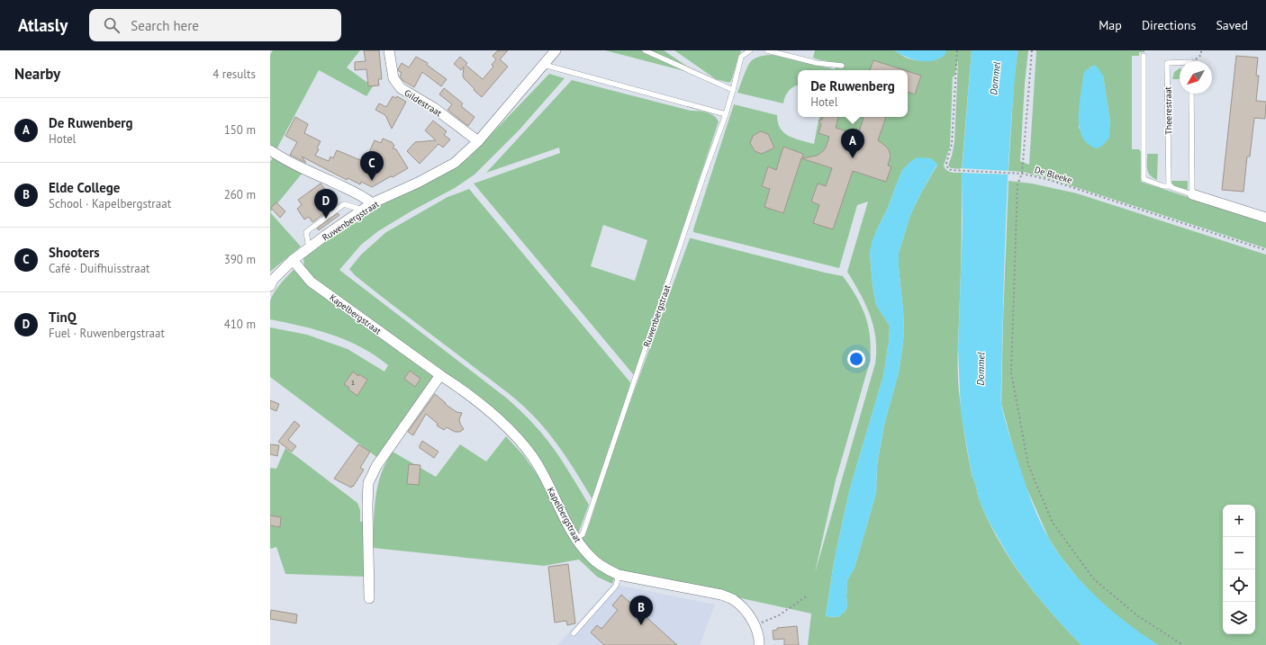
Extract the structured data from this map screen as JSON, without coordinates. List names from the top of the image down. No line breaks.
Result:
{"streets":{"street":["Gildestraat","Ruwenbergstraat","Kapelbergstraat"],"lane":["Theerestraat"],"path":["De Bleeke"]},"crossings":[["Gildestraat","Ruwenbergstraat"],["Ruwenbergstraat","Kapelbergstraat"]],"water":["Dommel"],"house_numbers":["1"],"north":"bottom left","page":{"header":"Atlasly","search":"Search here","nav":["Map","Directions","Saved"],"heading":["Nearby","4 results"],"popup":["De Ruwenberg","Hotel"],"list":[{"mark":"A","name":"De Ruwenberg","note":"Hotel","value":"150 m"},{"mark":"B","name":"Elde College","note":"School · Kapelbergstraat","value":"260 m"},{"mark":"C","name":"Shooters","note":"Café · Duifhuisstraat","value":"390 m"},{"mark":"D","name":"TinQ","note":"Fuel · Ruwenbergstraat","value":"410 m"}],"pins":["A","C","D","B"],"map_buttons":["+","−"]}}
